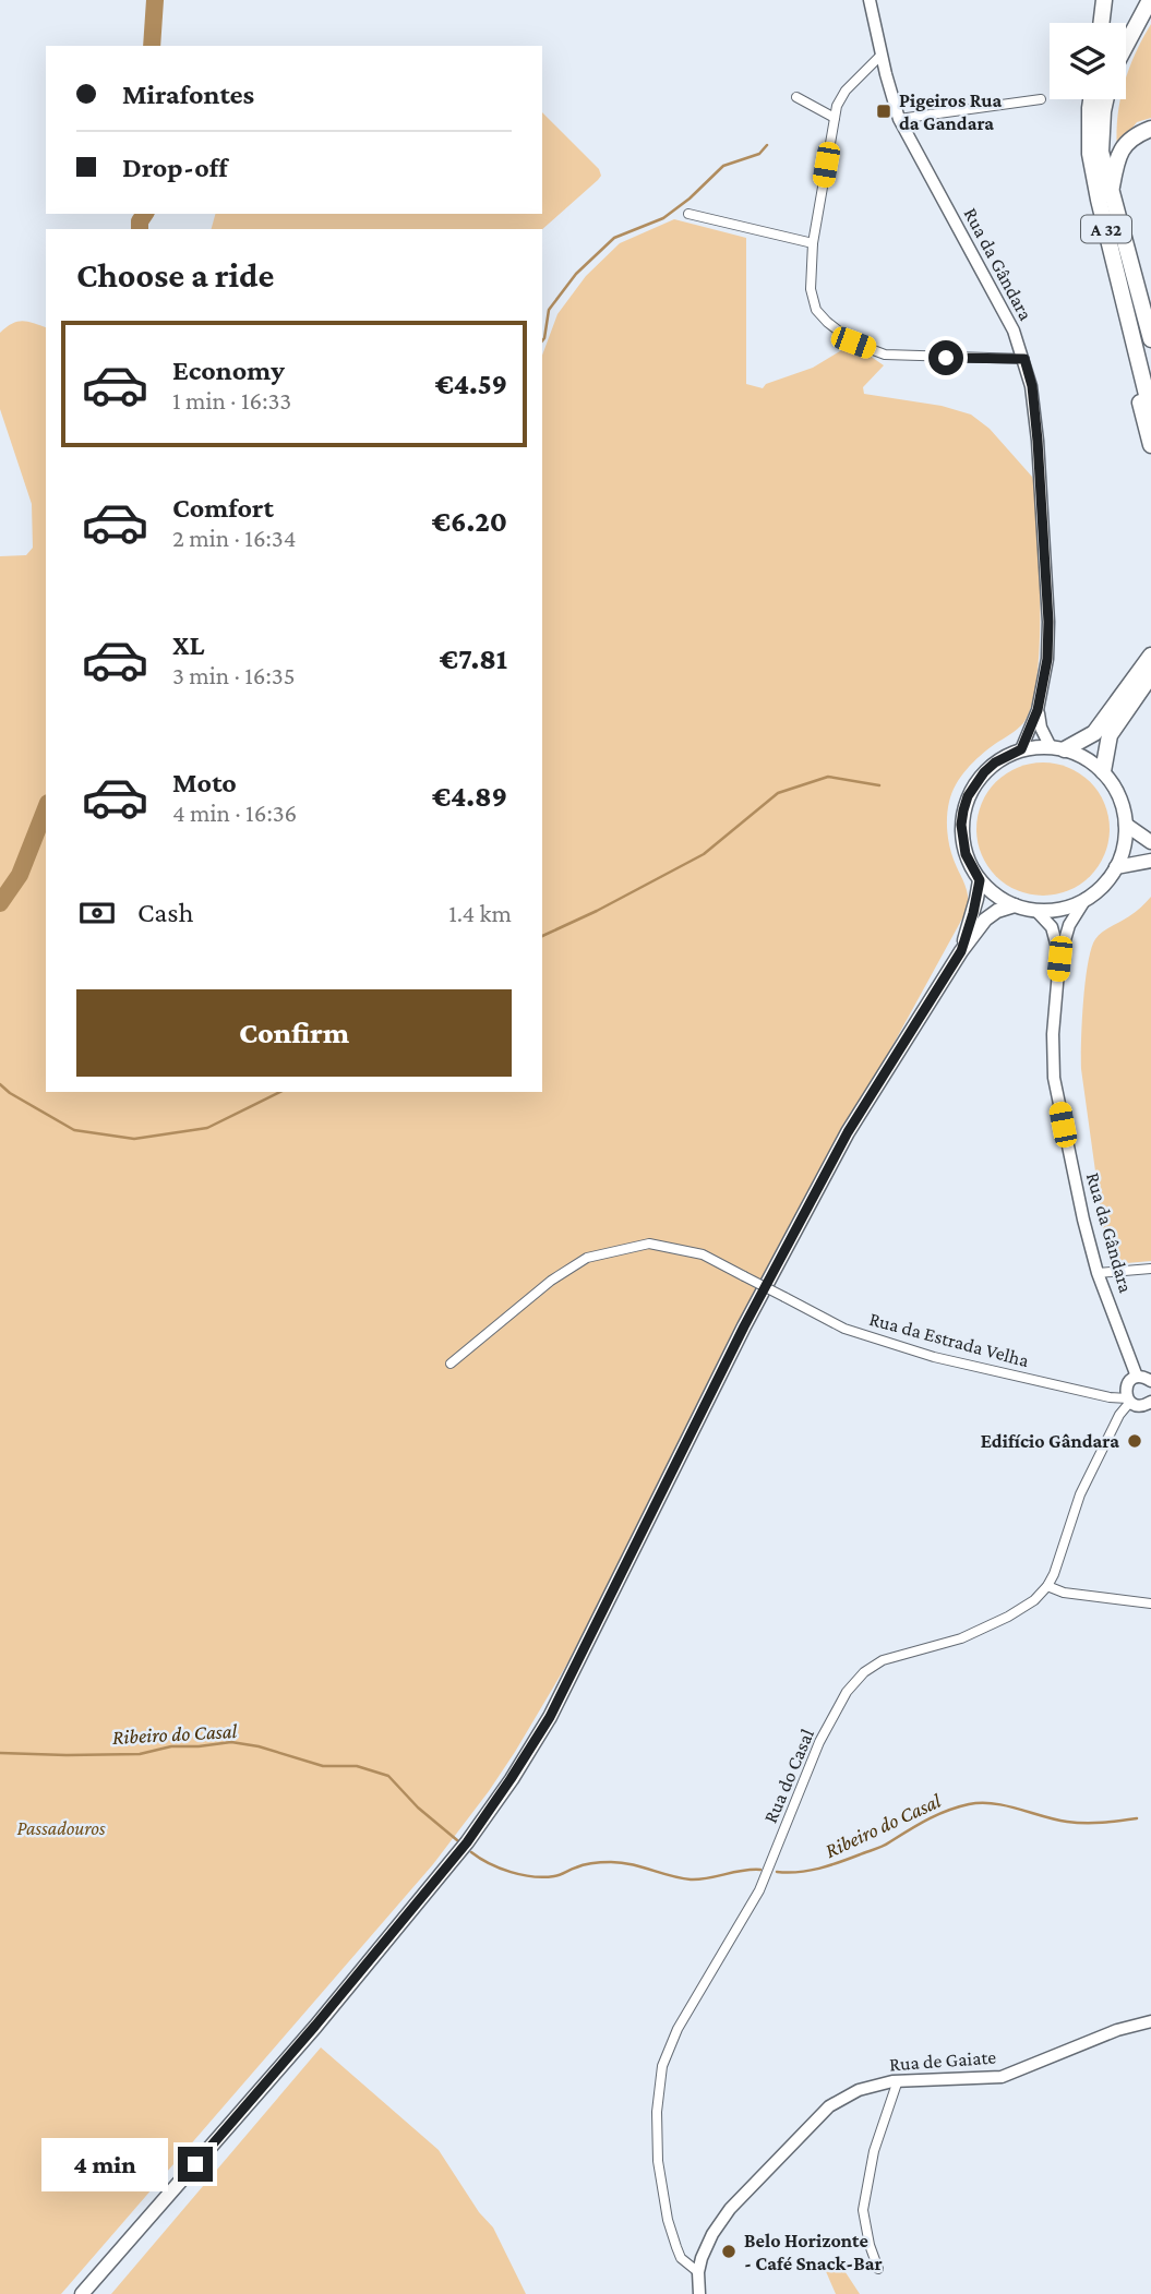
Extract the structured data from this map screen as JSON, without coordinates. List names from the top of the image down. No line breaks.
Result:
{"streets":{"highway":["A 32"],"main road":["Rua da Gândara","Rua de Gaiate"],"street":["Rua da Estrada Velha","Rua do Casal"]},"crossings":[["Rua da Gândara","Rua da Estrada Velha"],["Rua da Gândara","Rua do Casal"],["Rua da Estrada Velha","Rua do Casal"],["Rua do Casal","Rua de Gaiate"]],"water":["Ribeiro do Casal"],"parks":["Passadouros"],"places":{"transit":["Pigeiros Rua da Gandara"],"other":["Edifício Gândara","Belo Horizonte - Café Snack-Bar"]},"page":{"banner":["Mirafontes","Drop-off"],"heading":"Choose a ride","list":[{"name":"Economy","note":"1 min · 16:33","value":"€4.59"},{"name":"Comfort","note":"2 min · 16:34","value":"€6.20"},{"name":"XL","note":"3 min · 16:35","value":"€7.81"},{"name":"Moto","note":"4 min · 16:36","value":"€4.89"}],"pay":["Cash","1.4 km"],"buttons":"Confirm","bubble":"4 min"}}
